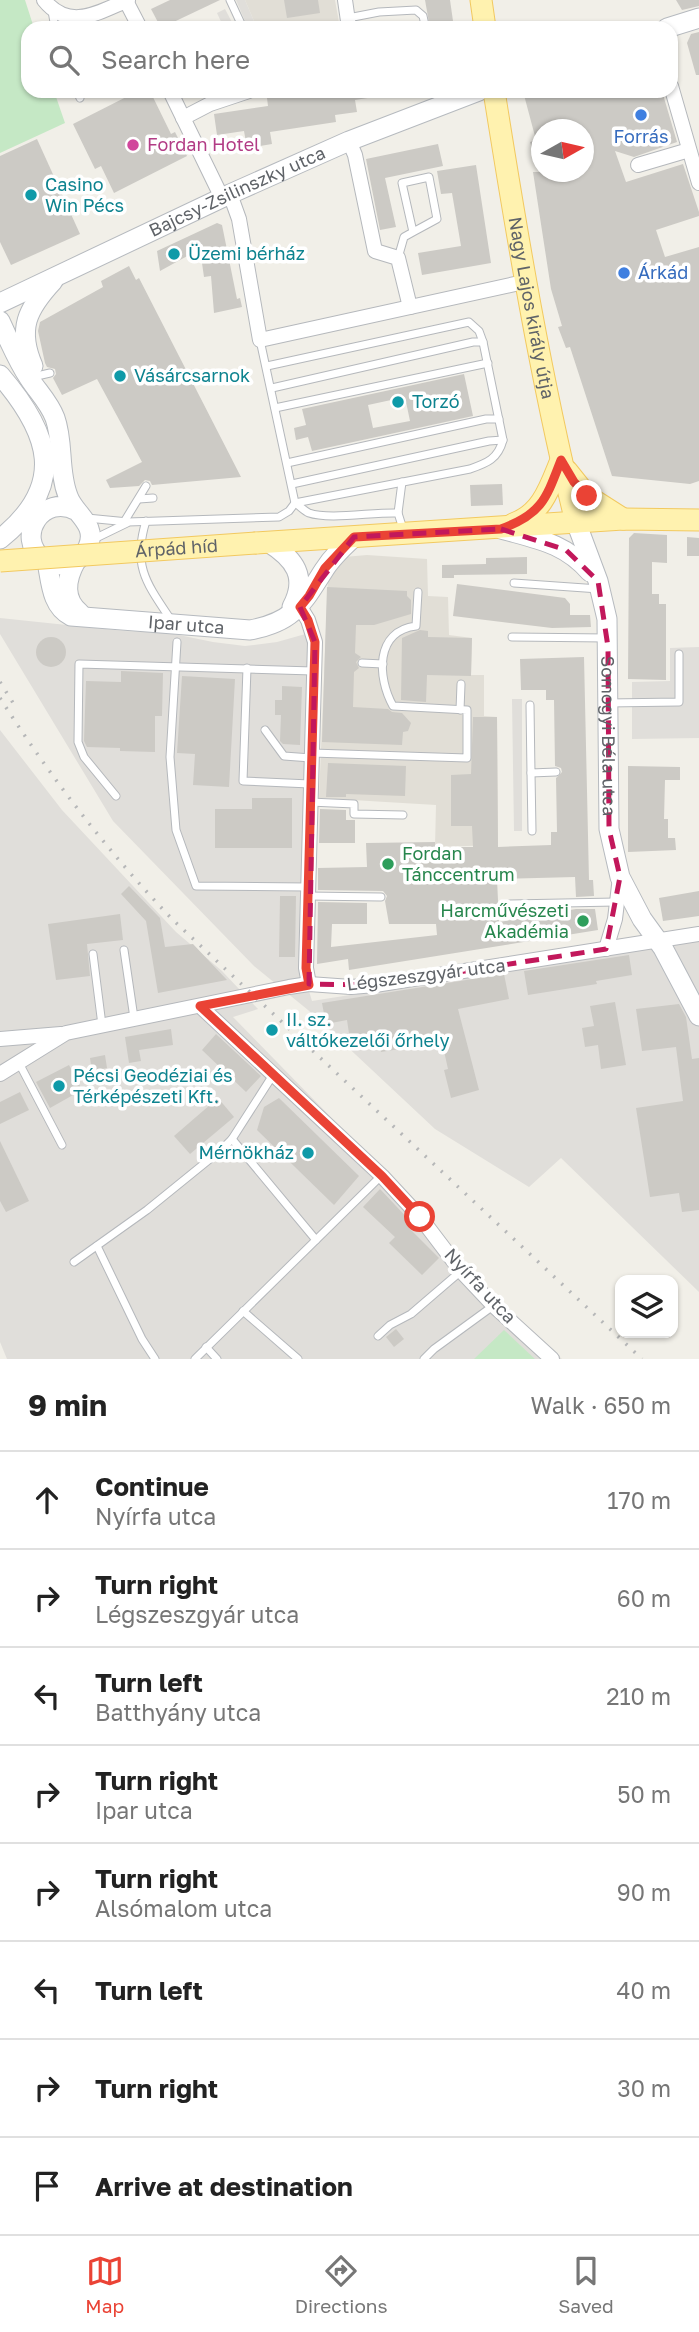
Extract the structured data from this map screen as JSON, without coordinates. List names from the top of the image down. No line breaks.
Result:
{"streets":{"main road":["Nagy Lajos király útja","Árpád híd"],"street":["Bajcsy-Zsilinszky utca","Ipar utca","Somogyi Béla utca","Légszeszgyár utca","Nyírfa utca"]},"crossings":[["Bajcsy-Zsilinszky utca","Ipar utca"],["Nagy Lajos király útja","Árpád híd"],["Nagy Lajos király útja","Somogyi Béla utca"],["Árpád híd","Somogyi Béla utca"],["Somogyi Béla utca","Légszeszgyár utca"],["Légszeszgyár utca","Nyírfa utca"]],"places":["Forrás","Fordan Hotel","Casino Win Pécs","Üzemi bérház","Árkád","Vásárcsarnok","Torzó","Fordan Tánccentrum","Harcművészeti Akadémia","II. sz. váltókezelői őrhely","Pécsi Geodéziai és Térképészeti Kft.","Mérnökház"],"north":"right","page":{"search":"Search here","heading":["9 min","Walk · 650 m"],"list":[["Continue","Nyírfa utca","170 m"],["Turn right","Légszeszgyár utca","60 m"],["Turn left","Batthyány utca","210 m"],["Turn right","Ipar utca","50 m"],["Turn right","Alsómalom utca","90 m"],["Turn left","40 m"],["Turn right","30 m"],"Arrive at destination"],"nav":["Map","Directions","Saved"]}}
